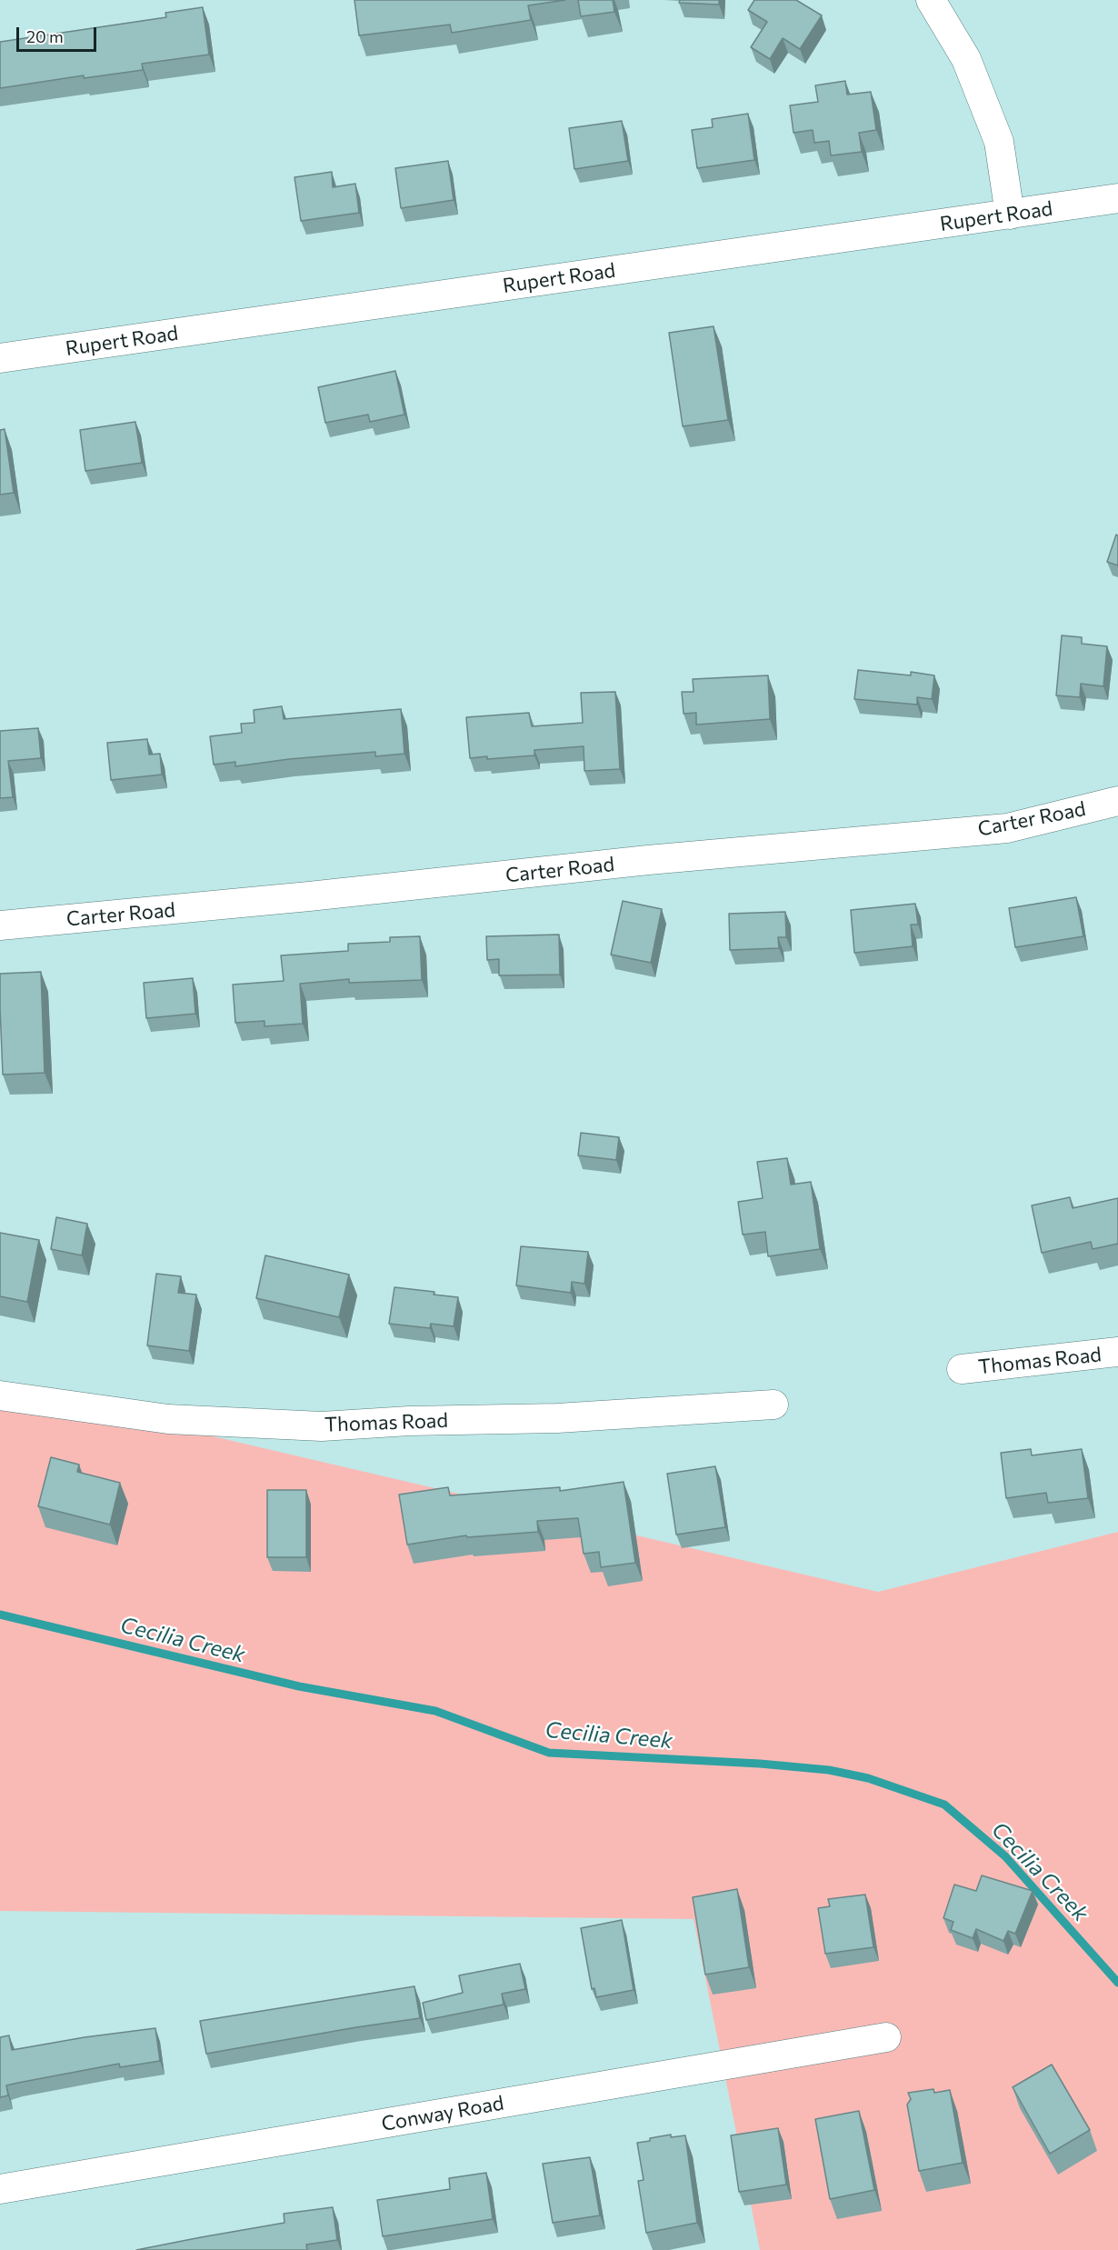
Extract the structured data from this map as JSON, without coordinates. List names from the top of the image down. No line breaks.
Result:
{"streets":{"street":["Rupert Road","Carter Road","Thomas Road","Conway Road"]},"water":["Cecilia Creek"],"scale_bar":"20 m"}
